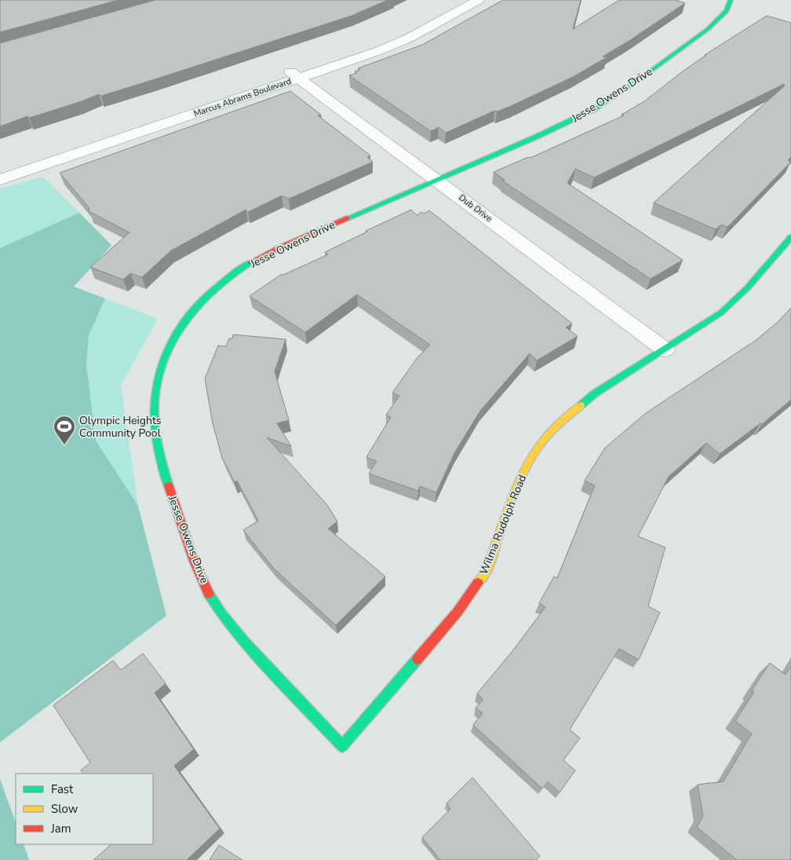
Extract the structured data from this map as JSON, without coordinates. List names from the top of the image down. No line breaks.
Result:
{"streets":{"street":["Jesse Owens Drive","Marcus Abrams Boulevard","Dub Drive","Wilma Rudolph Road"]},"crossings":[["Jesse Owens Drive","Dub Drive"],["Jesse Owens Drive","Wilma Rudolph Road"],["Marcus Abrams Boulevard","Dub Drive"],["Dub Drive","Wilma Rudolph Road"]],"places":{"sports":["Olympic Heights Community Pool"]},"legend":["Fast","Slow","Jam"]}
